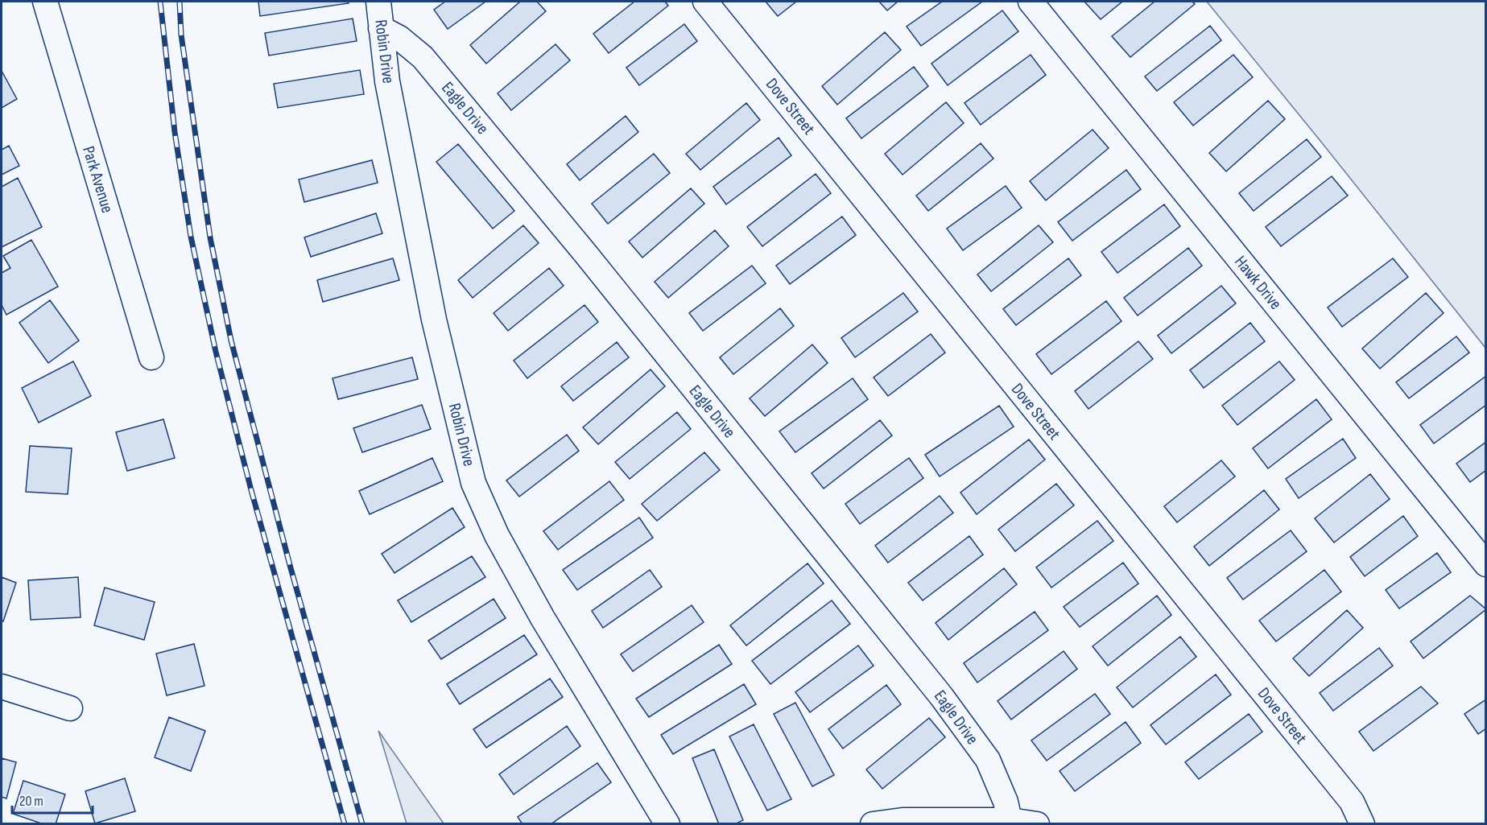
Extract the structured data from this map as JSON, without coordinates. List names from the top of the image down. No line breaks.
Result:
{"streets":{"street":["Robin Drive","Dove Street","Eagle Drive","Park Avenue","Hawk Drive"]},"crossings":[["Robin Drive","Eagle Drive"]],"scale_bar":"20 m"}
